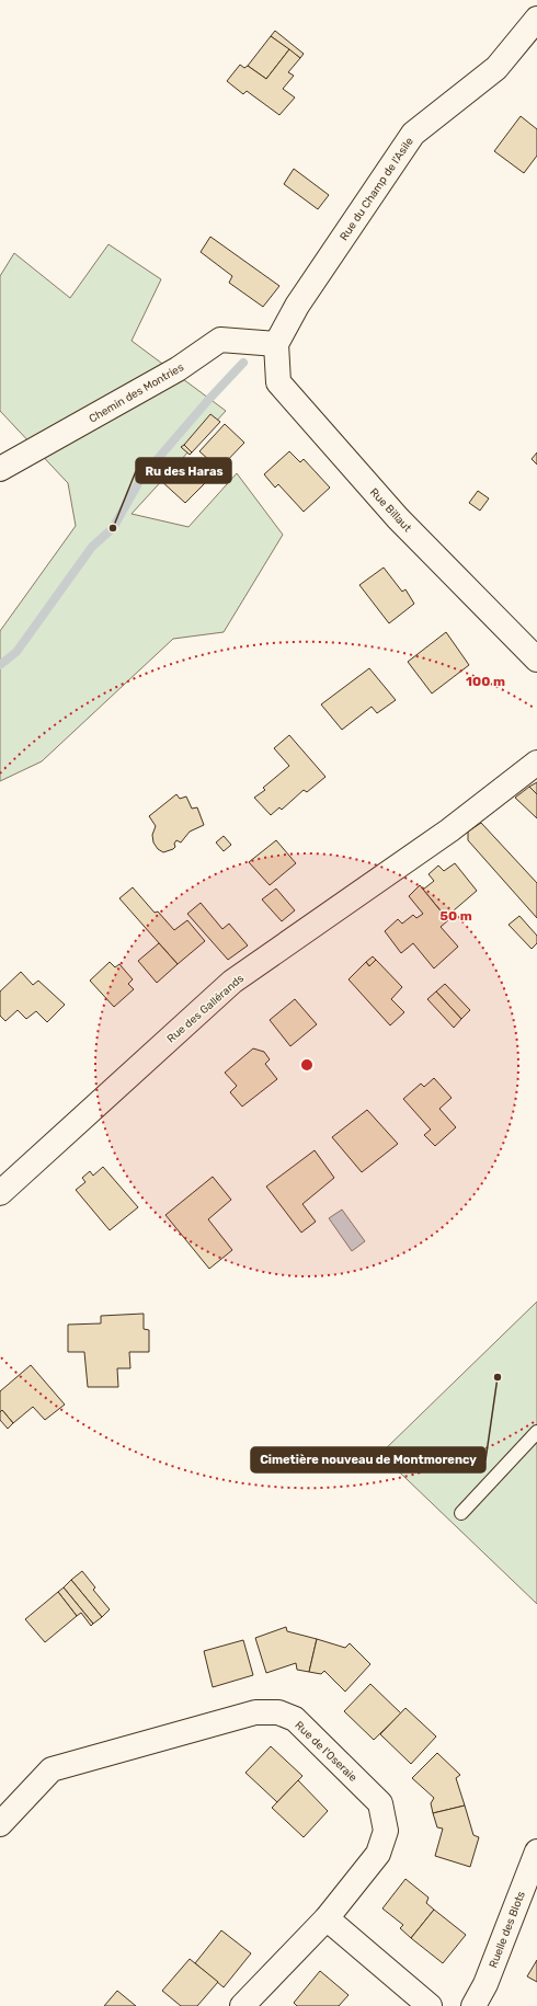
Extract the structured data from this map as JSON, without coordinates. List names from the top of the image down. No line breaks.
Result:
{"streets":{"street":["Rue du Champ de l'Asile","Chemin des Montries","Rue Billaut","Rue des Gallérands","Rue de l'Oseraie","Ruelle des Blots"]},"crossings":[["Rue du Champ de l'Asile","Chemin des Montries"],["Rue du Champ de l'Asile","Rue Billaut"],["Chemin des Montries","Rue Billaut"]],"places":["Ru des Haras","Cimetière nouveau de Montmorency"],"rings":["100 m","50 m"]}
